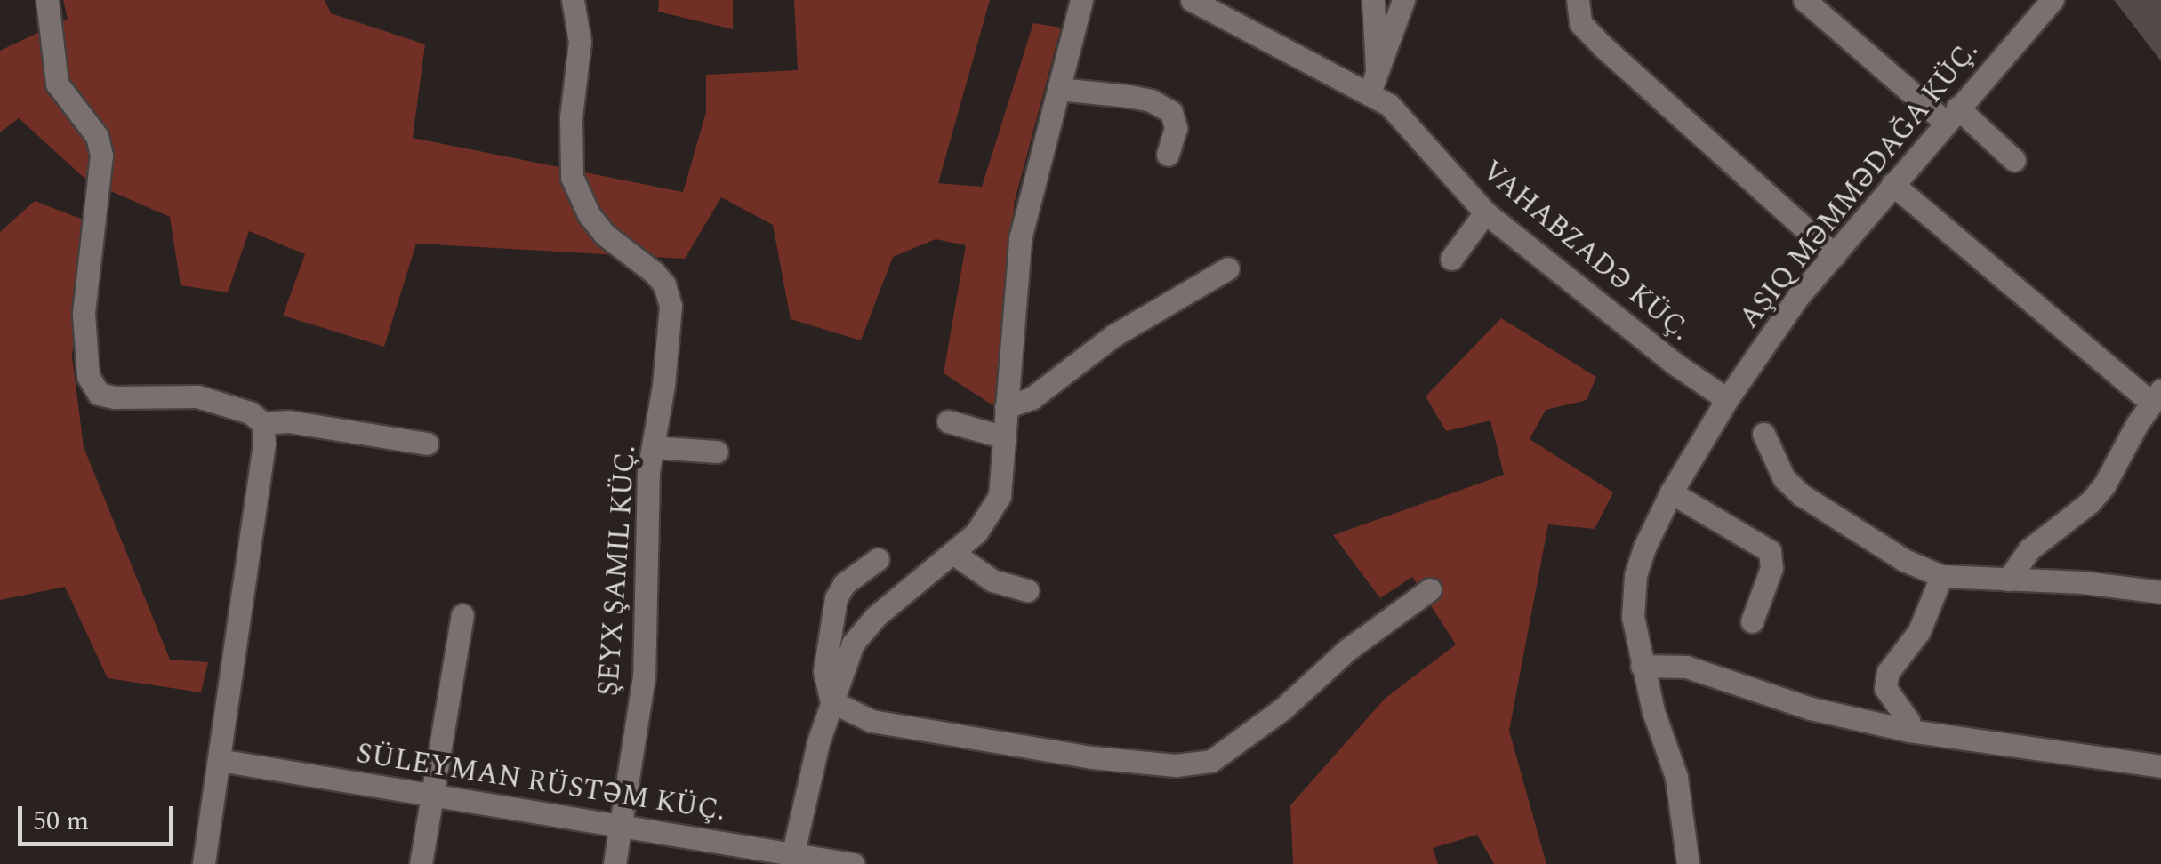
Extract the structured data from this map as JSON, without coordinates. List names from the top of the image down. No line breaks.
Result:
{"streets":{"street":["VAHABZADƏ KÜÇ.","ŞEYX ŞAMIL KÜÇ.","SÜLEYMAN RÜSTƏM KÜÇ."]},"crossings":[["ŞEYX ŞAMIL KÜÇ.","SÜLEYMAN RÜSTƏM KÜÇ."]],"scale_bar":"50 m"}
